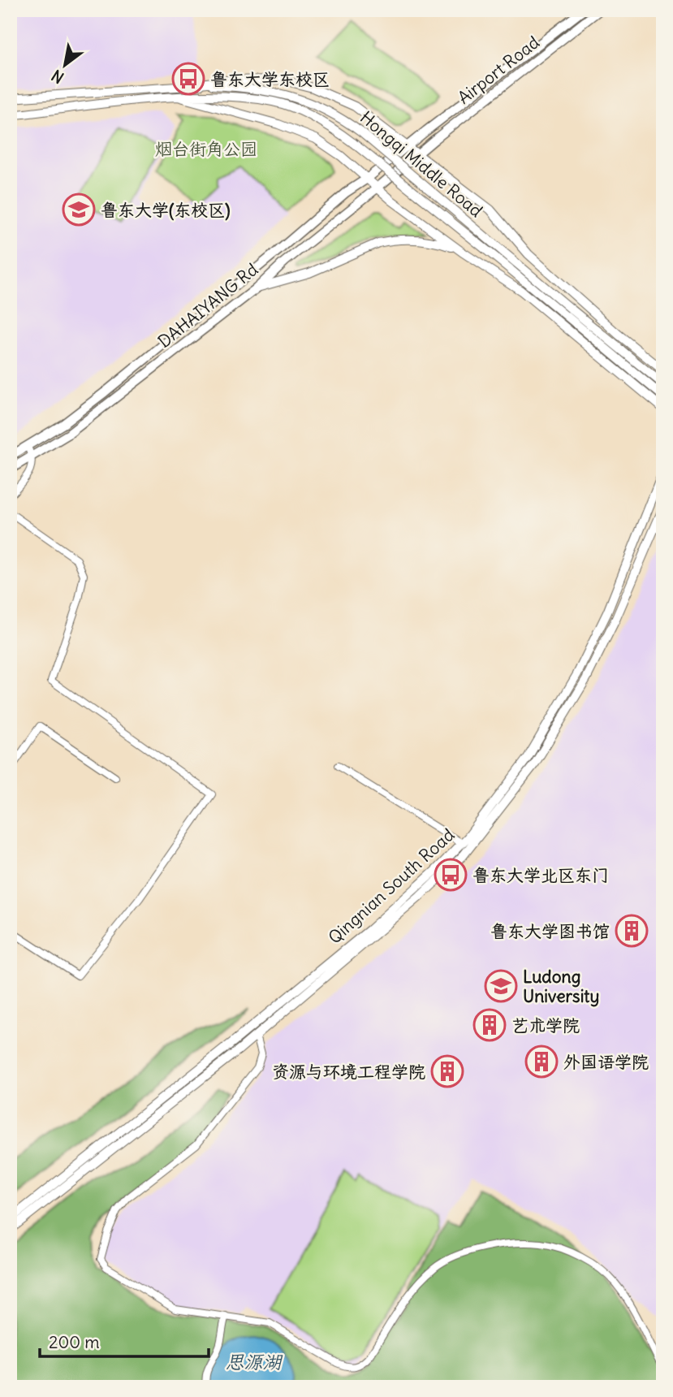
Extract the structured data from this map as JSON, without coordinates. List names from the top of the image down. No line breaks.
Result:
{"streets":{"highway":["Airport Road","DAHAIYANG Rd"],"main road":["Hongqi Middle Road","Qingnian South Road"]},"crossings":[["Airport Road","DAHAIYANG Rd"]],"water":["思源湖"],"parks":["烟台街角公园"],"places":{"bus stop":["鲁东大学东校区","鲁东大学北区东门"],"school or university":["鲁东大学(东校区)","Ludong University"],"building":["鲁东大学图书馆","艺术学院","外国语学院","资源与环境工程学院"]},"scale_bar":"200 m","north":"bottom left"}
